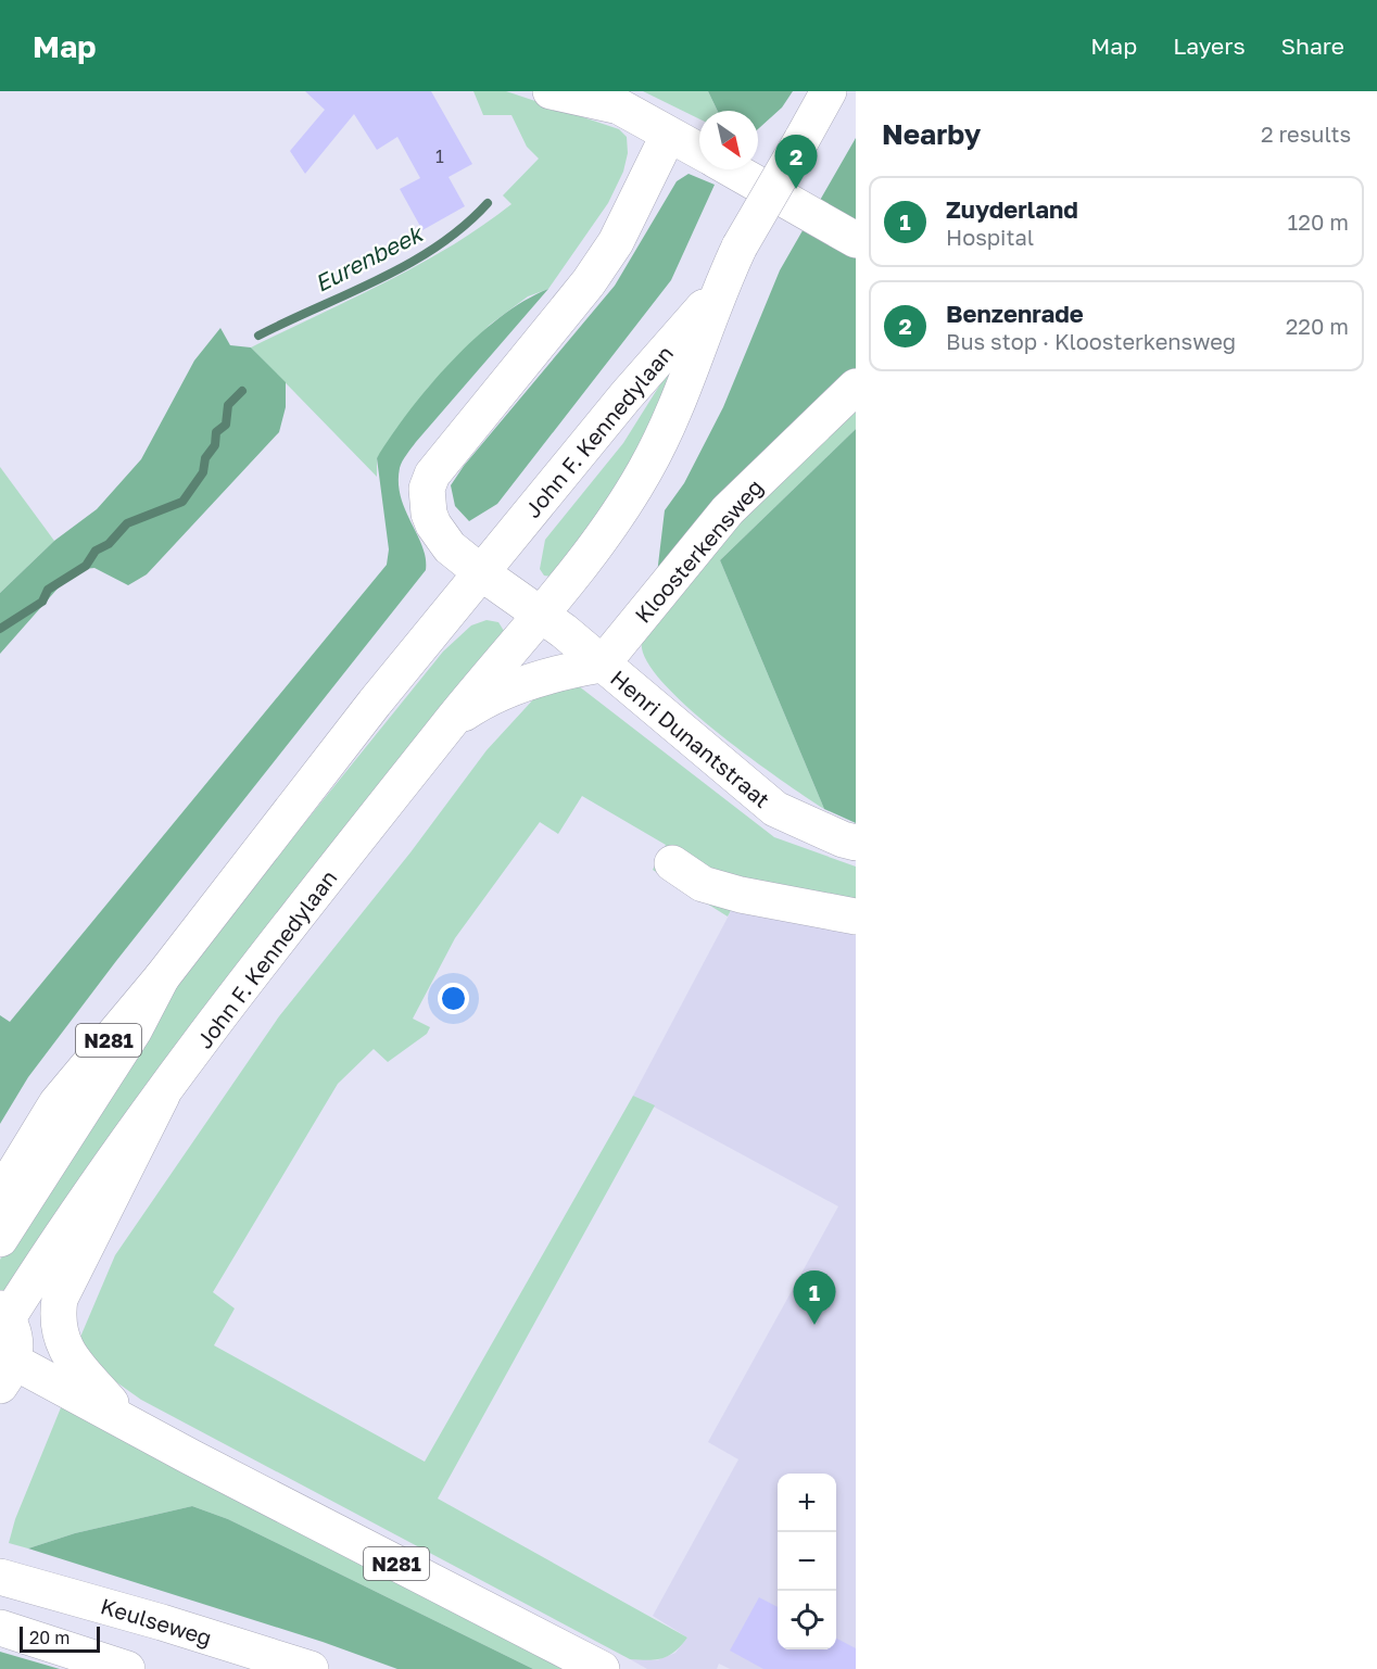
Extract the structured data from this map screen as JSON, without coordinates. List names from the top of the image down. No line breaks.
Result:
{"streets":{"main road":["John F. Kennedylaan","Kloosterkensweg","Henri Dunantstraat","N281","Keulseweg"]},"crossings":[["John F. Kennedylaan","Henri Dunantstraat"],["John F. Kennedylaan","N281"],["Kloosterkensweg","Henri Dunantstraat"]],"water":["Eurenbeek"],"house_numbers":["1"],"scale_bar":"20 m","north":"bottom right","page":{"header":"Map","nav":["Map","Layers","Share"],"heading":["Nearby","2 results"],"pins":["2","1"],"list":[{"mark":"1","name":"Zuyderland","note":"Hospital","value":"120 m"},{"mark":"2","name":"Benzenrade","note":"Bus stop · Kloosterkensweg","value":"220 m"}],"map_buttons":["+","−"],"scale":"20 m"}}
